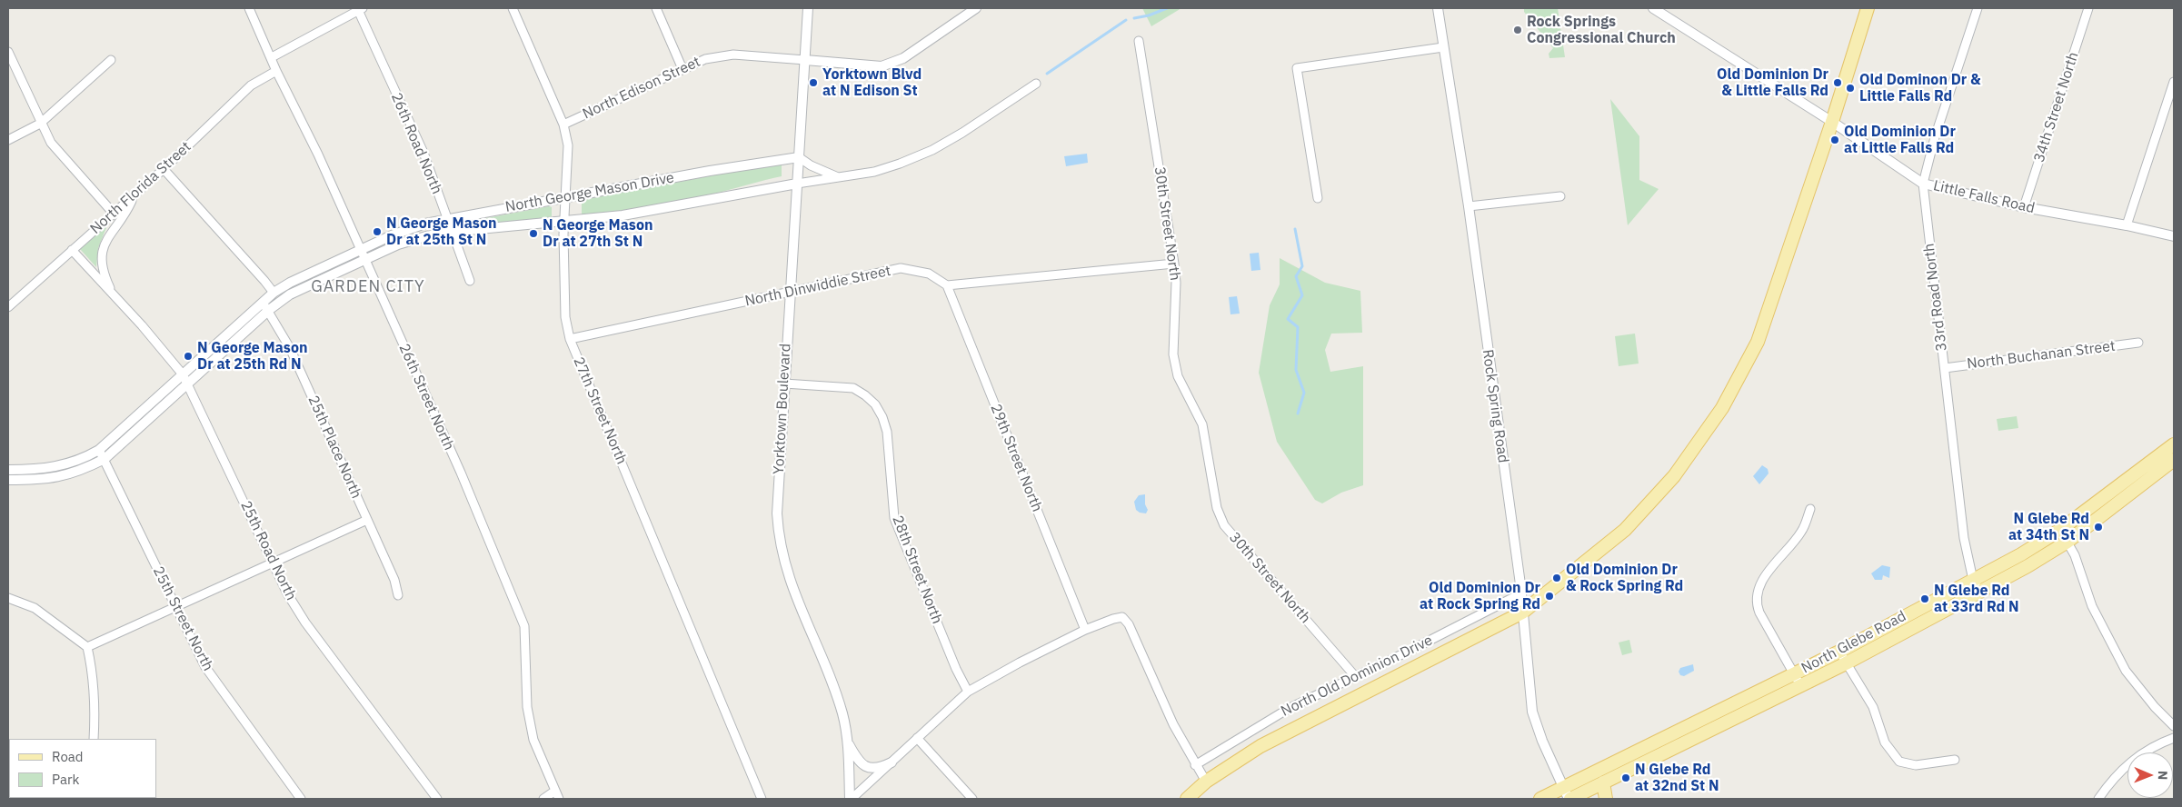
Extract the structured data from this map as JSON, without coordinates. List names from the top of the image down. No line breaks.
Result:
{"streets":{"main road":["North Glebe Road"],"street":["North Edison Street","34th Street North","26th Road North","North Florida Street","North George Mason Drive","Little Falls Road","30th Street North","North Dinwiddie Street","33rd Road North","North Buchanan Street","26th Street North","Rock Spring Road","Yorktown Boulevard","27th Street North","25th Place North","29th Street North","25th Road North","28th Street North","25th Street North","North Old Dominion Drive"]},"crossings":[["North Edison Street","Yorktown Boulevard"],["North Edison Street","27th Street North"],["34th Street North","Little Falls Road"],["26th Road North","North George Mason Drive"],["North Florida Street","26th Street North"],["North Florida Street","25th Road North"],["North George Mason Drive","26th Street North"],["North George Mason Drive","Yorktown Boulevard"],["North George Mason Drive","27th Street North"],["North George Mason Drive","25th Place North"],["North George Mason Drive","25th Road North"],["North George Mason Drive","25th Street North"],["Little Falls Road","33rd Road North"],["30th Street North","North Old Dominion Drive"],["North Dinwiddie Street","Yorktown Boulevard"],["North Dinwiddie Street","27th Street North"],["North Dinwiddie Street","29th Street North"],["33rd Road North","North Buchanan Street"],["33rd Road North","North Glebe Road"],["Rock Spring Road","North Glebe Road"],["Rock Spring Road","North Old Dominion Drive"],["Yorktown Boulevard","28th Street North"]],"districts":["GARDEN CITY"],"places":["Rock Springs Congressional Church","Yorktown Blvd at N Edison St","Old Dominion Dr & Little Falls Rd","Old Dominon Dr & Little Falls Rd","Old Dominion Dr at Little Falls Rd","N George Mason Dr at 25th St N","N George Mason Dr at 27th St N","N George Mason Dr at 25th Rd N","N Glebe Rd at 34th St N","Old Dominion Dr & Rock Spring Rd","Old Dominion Dr at Rock Spring Rd","N Glebe Rd at 33rd Rd N","N Glebe Rd at 32nd St N"],"legend":["Road","Park"],"north":"right"}
